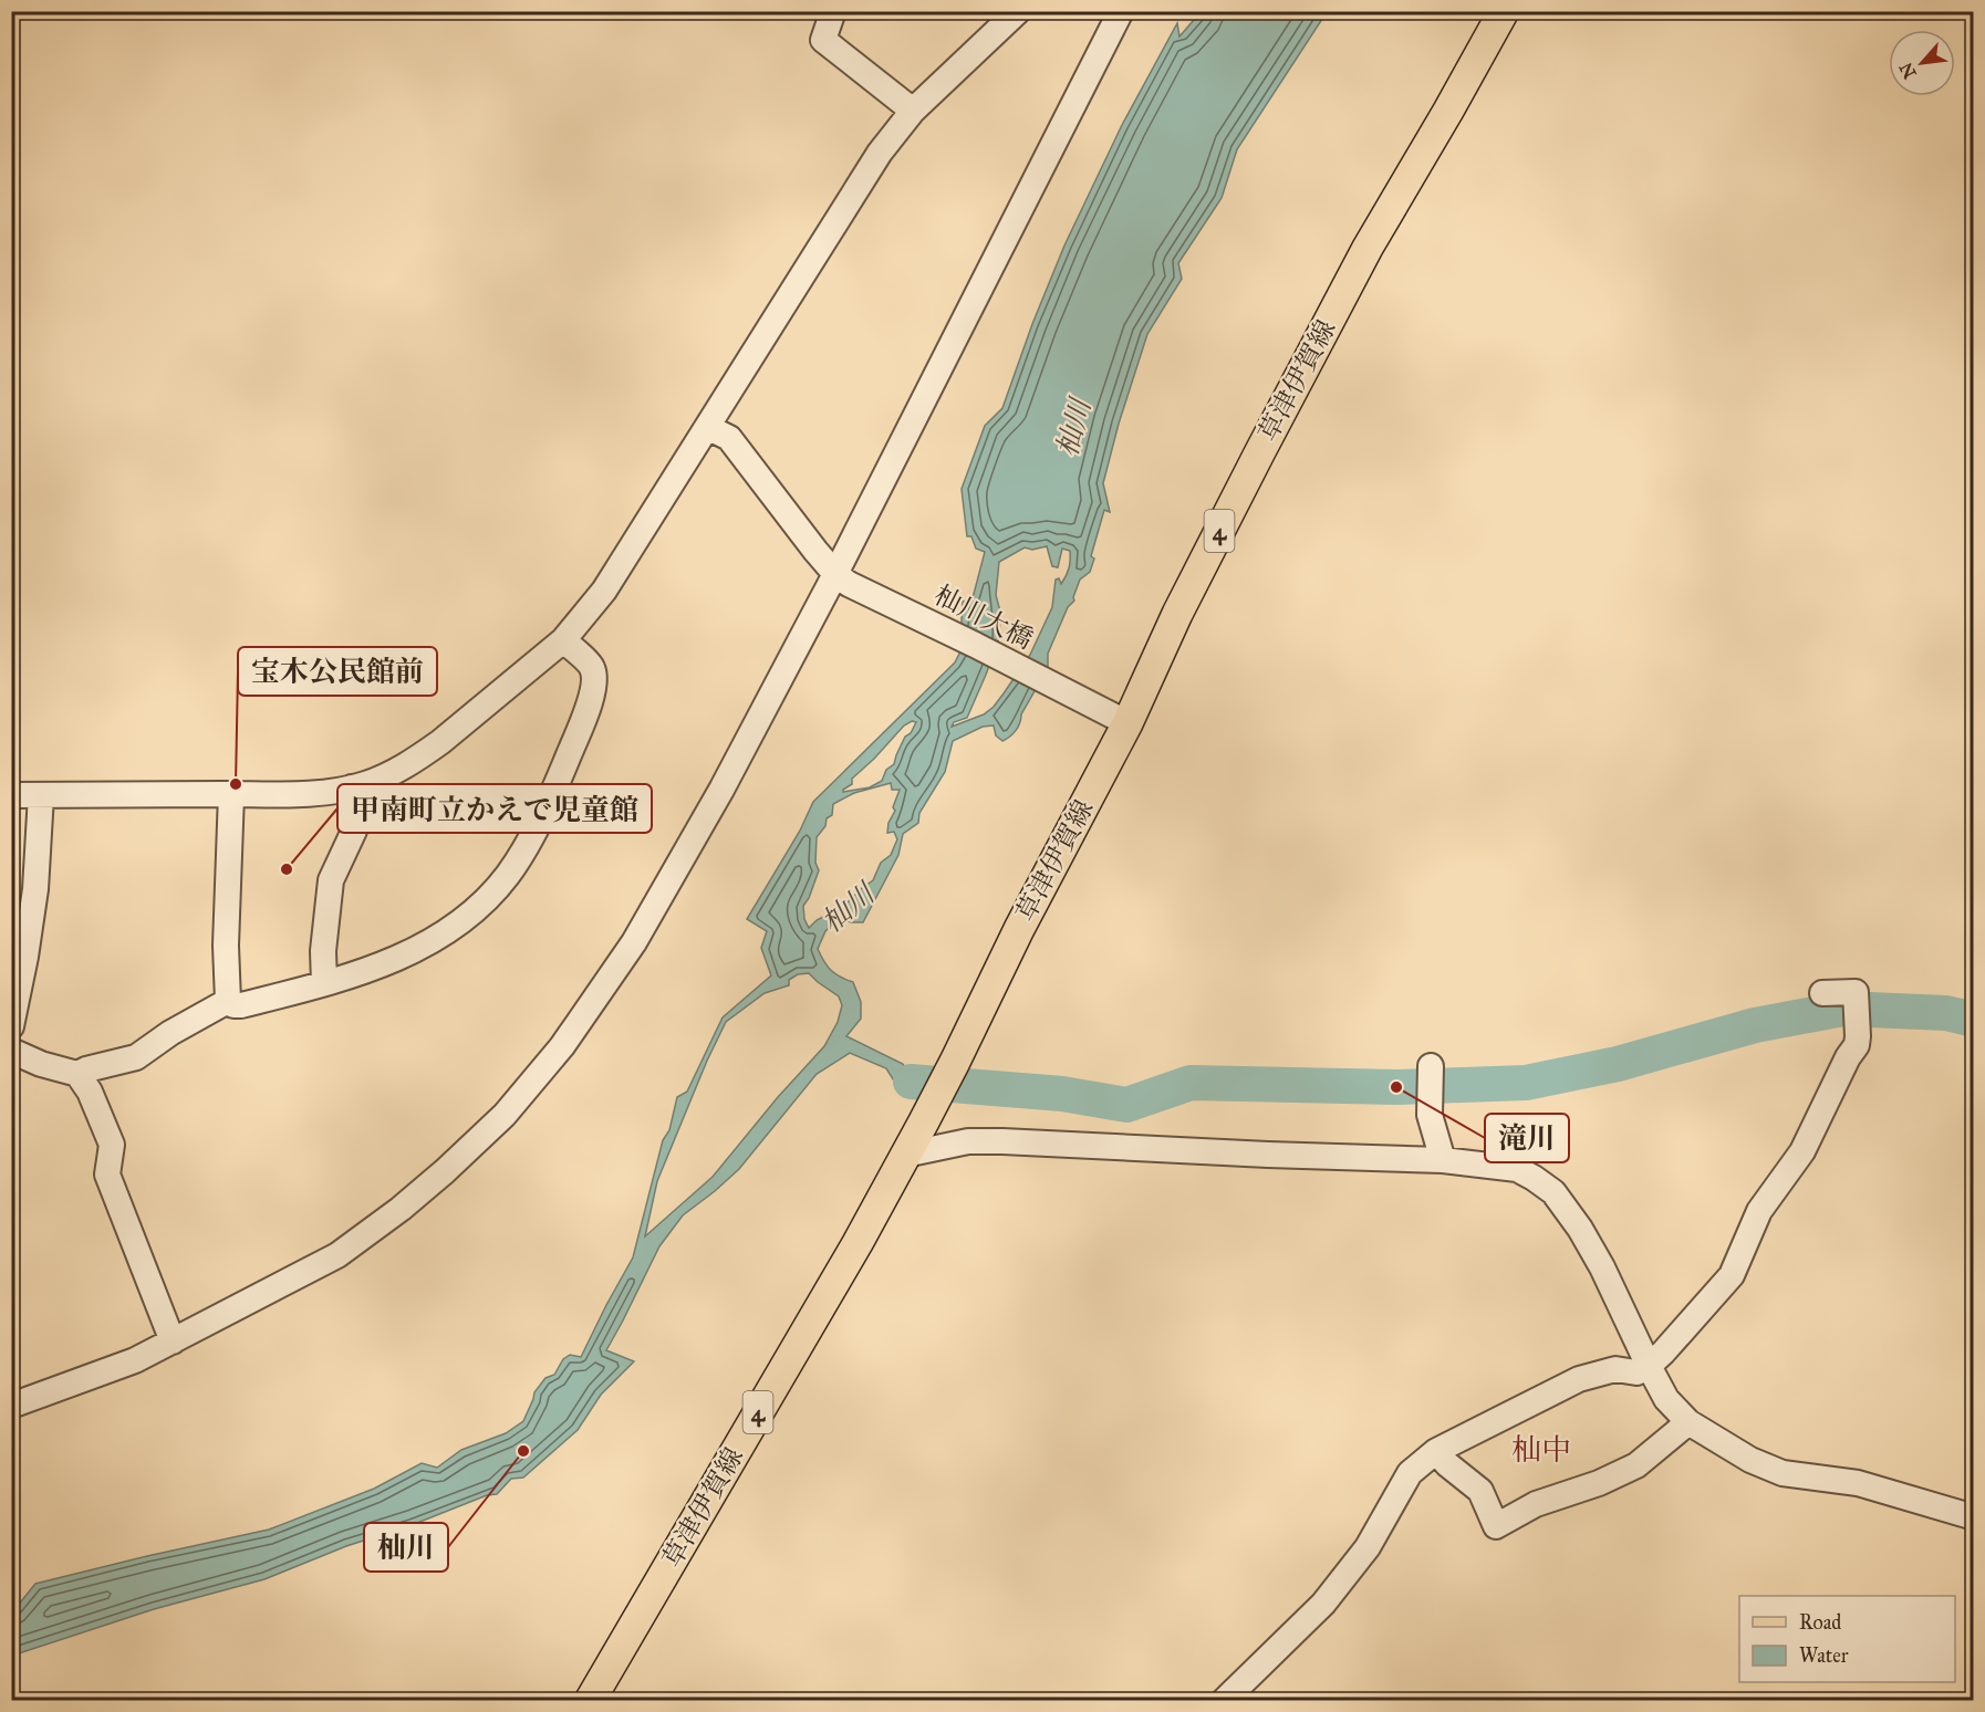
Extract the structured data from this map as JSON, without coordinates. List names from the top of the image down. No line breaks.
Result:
{"streets":{"main road":["草津伊賀線","4"],"street":["杣川大橋"]},"crossings":[["草津伊賀線","杣川大橋"]],"districts":["杣中"],"water":["杣川"],"places":["宝木公民館前","甲南町立かえで児童館","滝川","杣川"],"legend":["Road","Water"],"north":"bottom left"}
